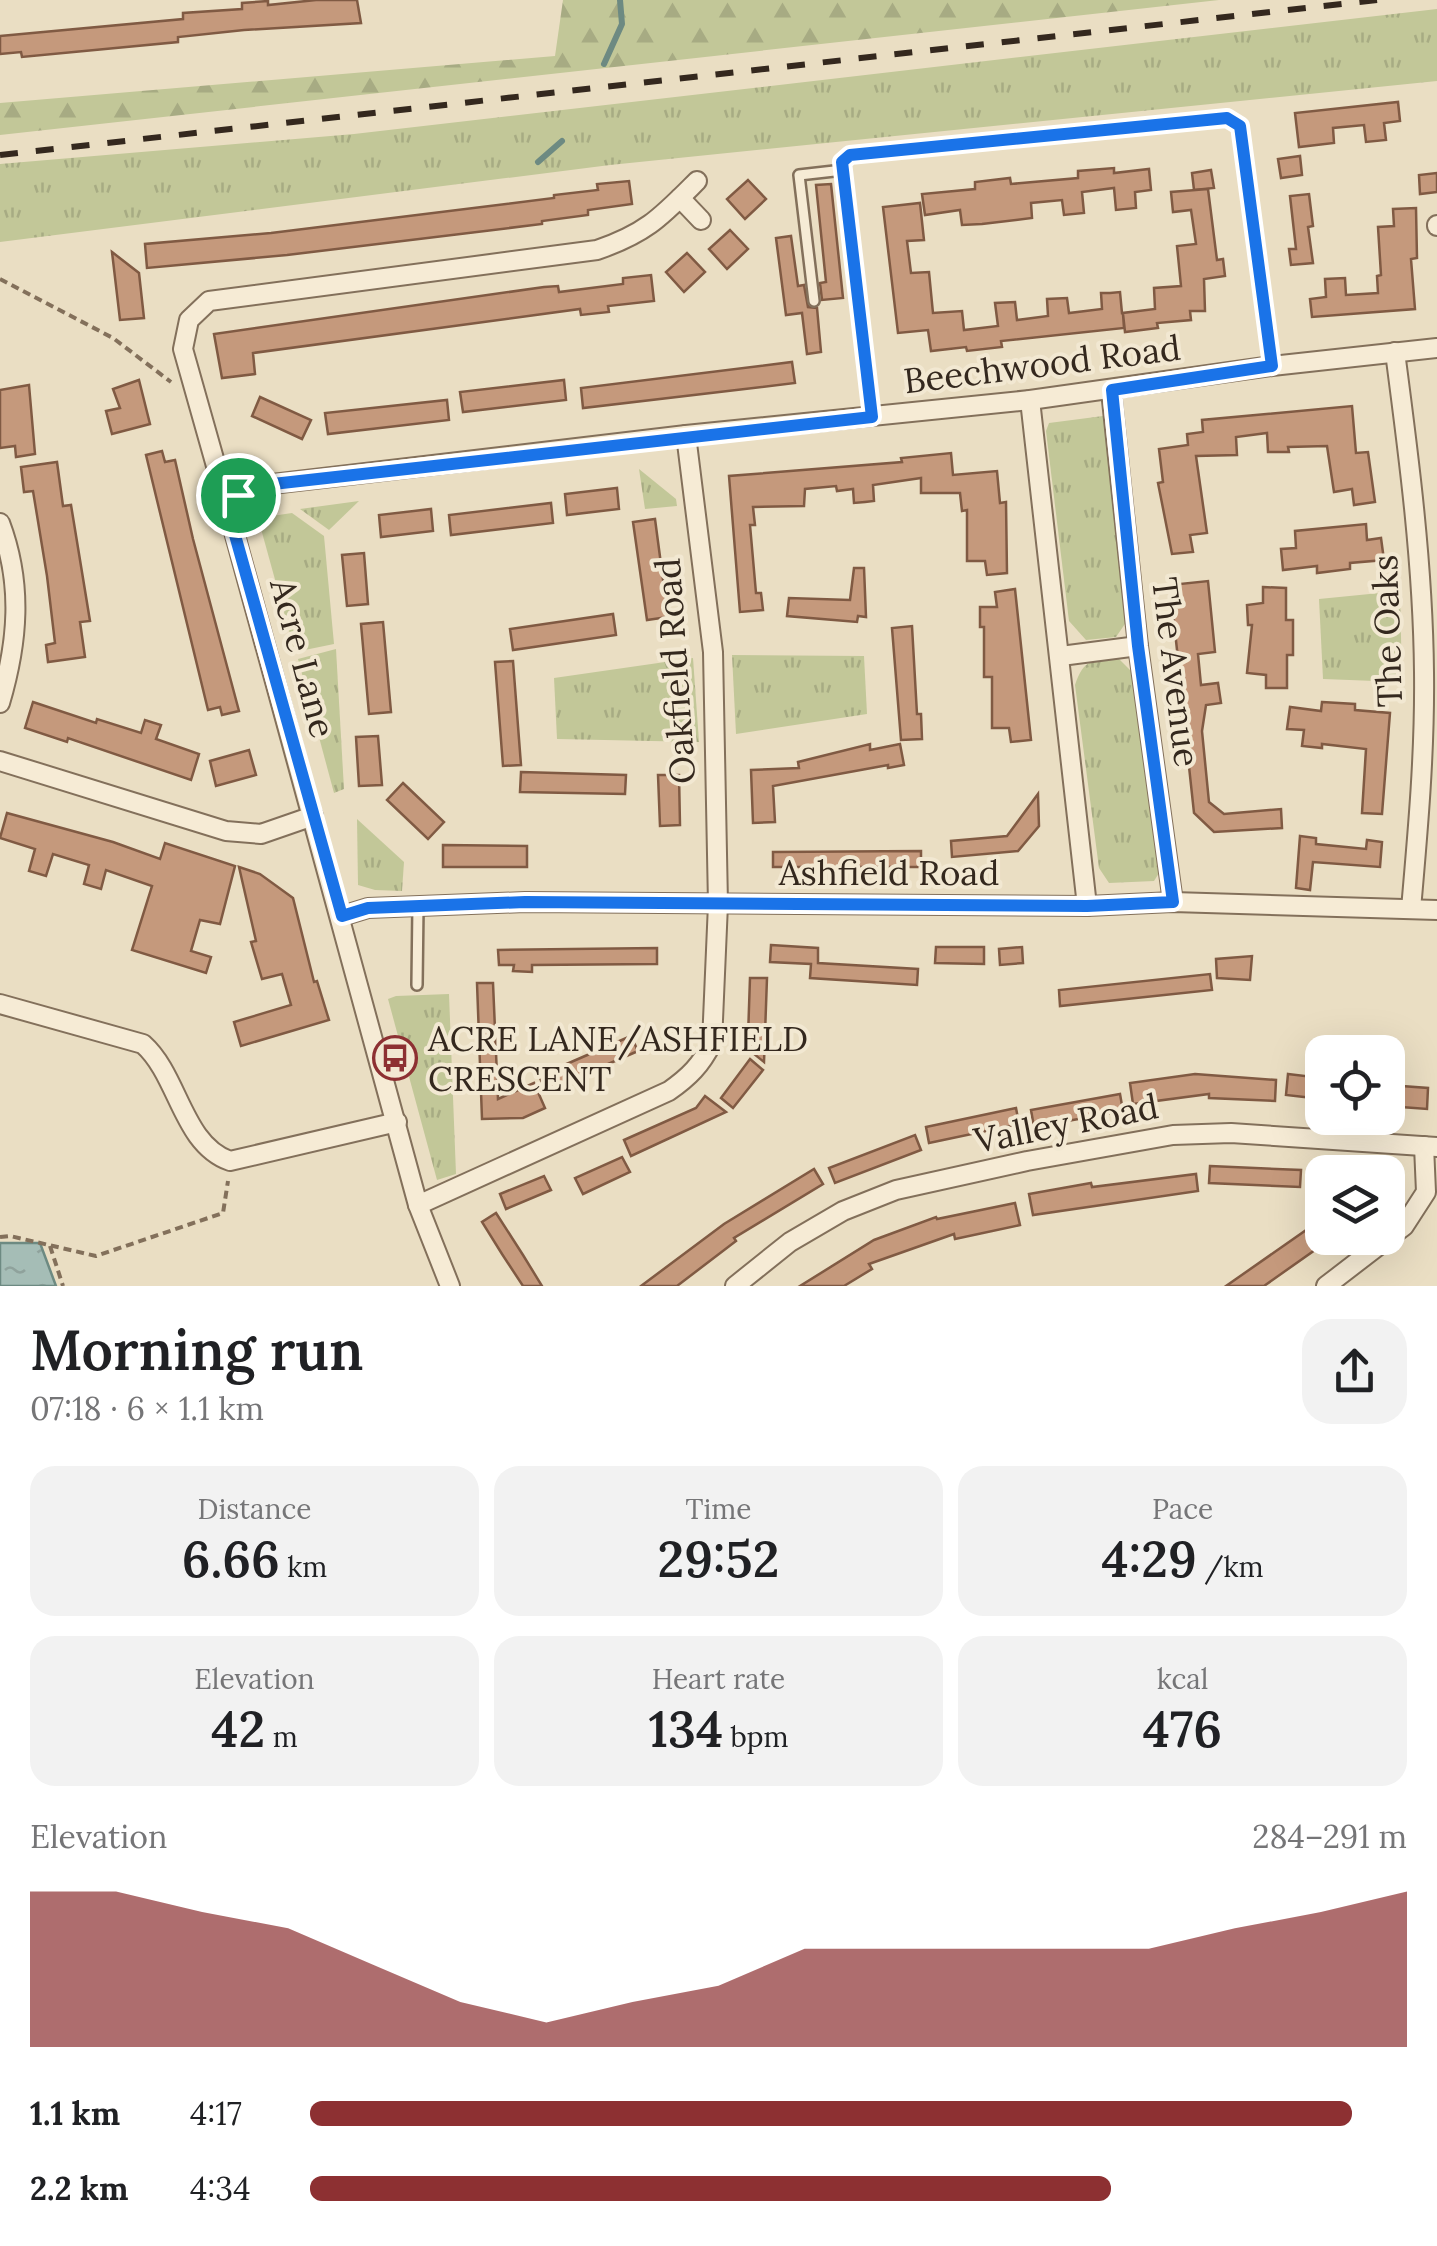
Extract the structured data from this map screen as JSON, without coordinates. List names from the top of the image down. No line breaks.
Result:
{"streets":{"street":["Beechwood Road","The Oaks","Acre Lane","Oakfield Road","The Avenue","Ashfield Road","Valley Road"]},"crossings":[["Beechwood Road","The Oaks"],["Beechwood Road","Acre Lane"],["Beechwood Road","Oakfield Road"],["Beechwood Road","The Avenue"],["The Oaks","Ashfield Road"],["Acre Lane","Oakfield Road"],["Acre Lane","Ashfield Road"],["Oakfield Road","Ashfield Road"],["The Avenue","Ashfield Road"]],"places":{"bus stop":["ACRE LANE/ASHFIELD CRESCENT"]},"page":{"heading":["Morning run","07:18 · 6 × 1.1 km"],"stats":[["Distance","6.66 km"],["Time","29:52"],["Pace","4:29 /km"],["Elevation","42 m"],["Heart rate","134 bpm"],["kcal","476"]],"chart":["Elevation","284–291 m"],"list":[{"name":"1.1 km","note":"4:17"},{"name":"2.2 km","note":"4:34"}]}}
